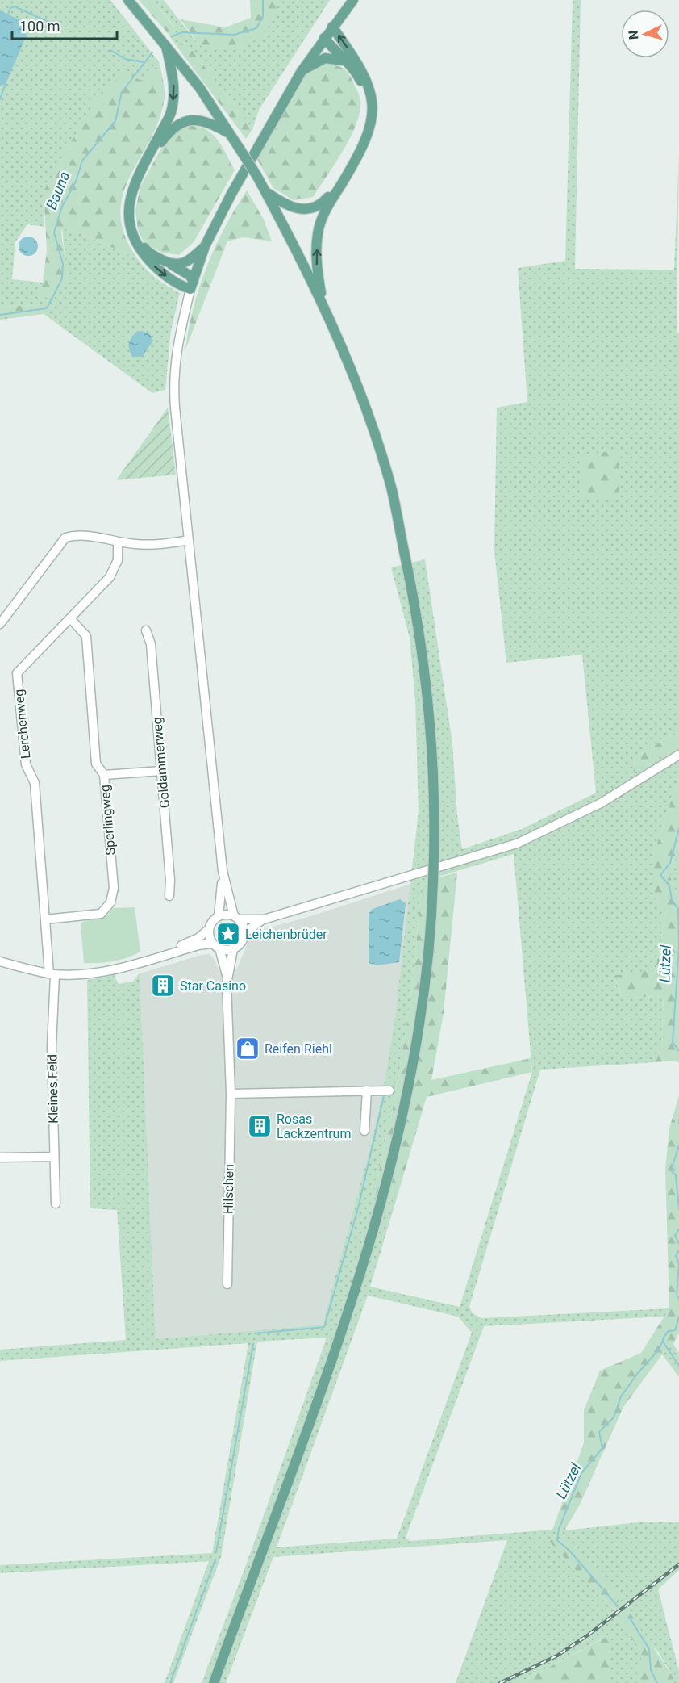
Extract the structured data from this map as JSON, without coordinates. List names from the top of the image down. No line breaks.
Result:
{"streets":{"street":["Lerchenweg","Goldammerweg","Sperlingweg","Kleines Feld","Hilschen"]},"crossings":[["Lerchenweg","Sperlingweg"],["Lerchenweg","Kleines Feld"]],"water":["Bauna","Lützel"],"places":{"place":["Leichenbrüder"],"building":["Star Casino","Rosas Lackzentrum"],"shop":["Reifen Riehl"]},"scale_bar":"100 m","north":"left"}
